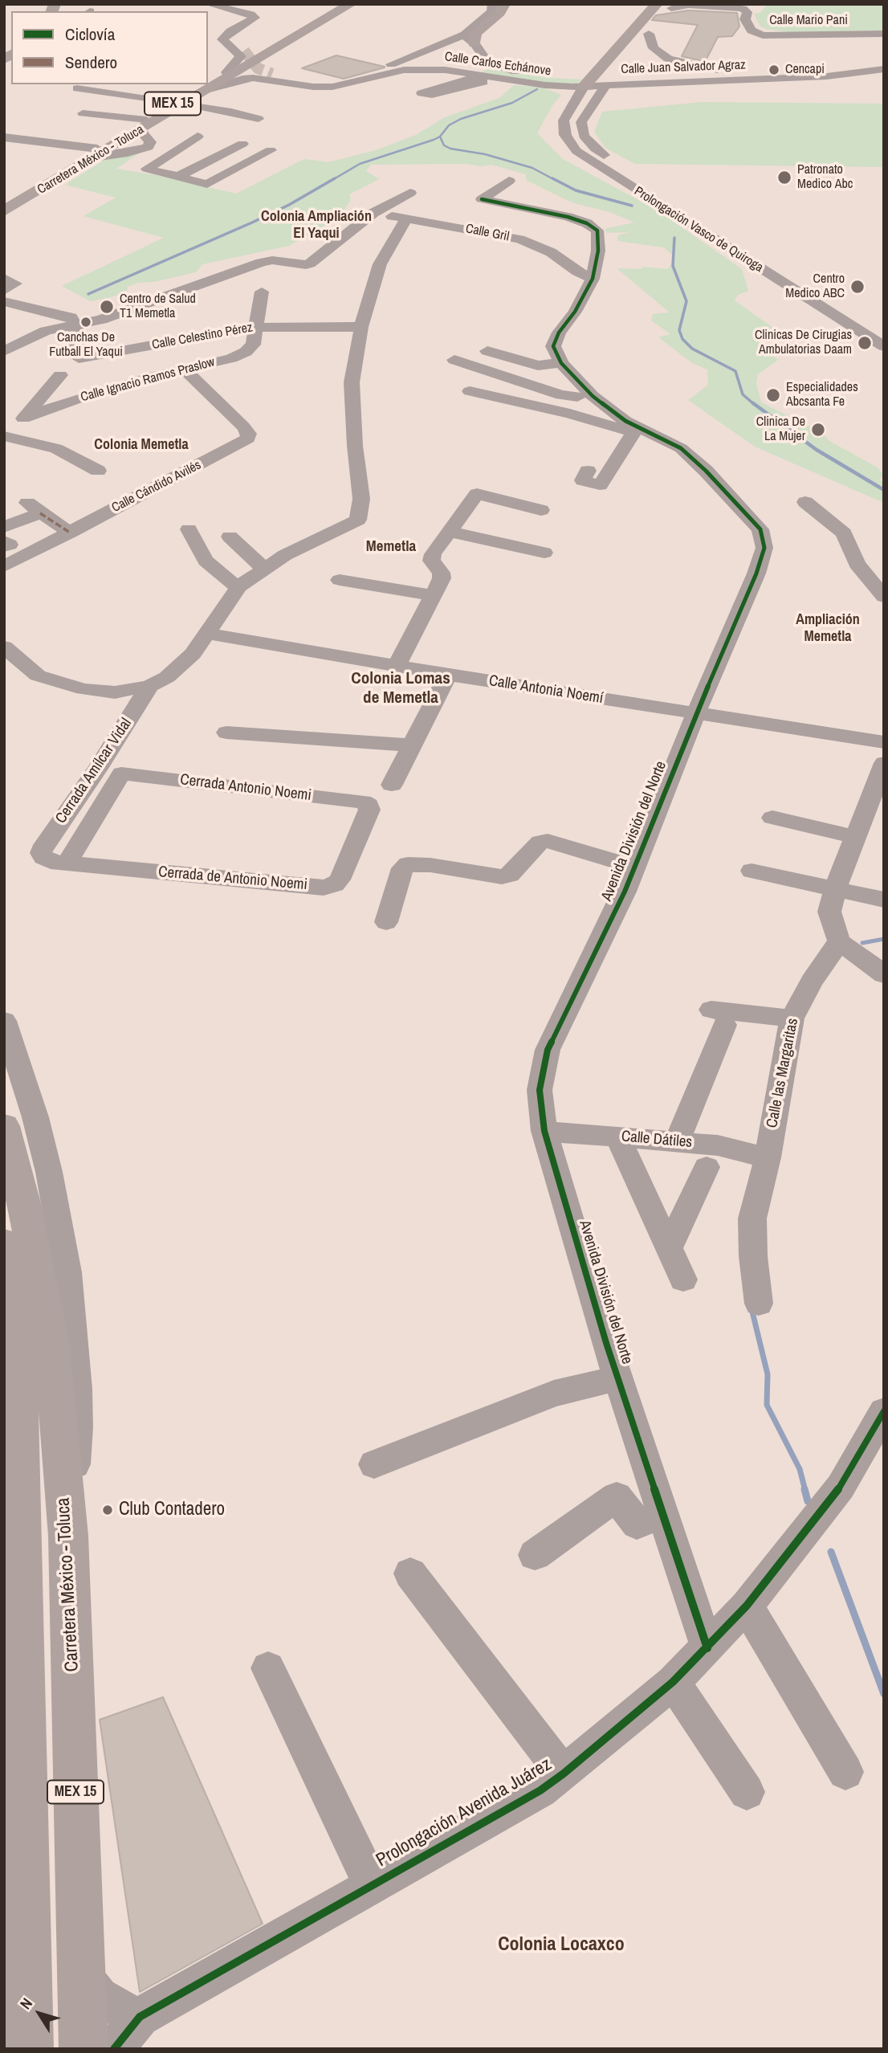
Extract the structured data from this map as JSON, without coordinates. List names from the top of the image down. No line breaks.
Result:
{"streets":{"main road":["MEX 15","Carretera México - Toluca"],"street":["Calle Mario Pani","Calle Carlos Echánove","Calle Juan Salvador Agraz","Prolongación Vasco de Quiroga","Calle Gril","Calle Celestino Pérez","Calle Ignacio Ramos Praslow","Calle Cándido Avilés","Calle Antonia Noemí","Cerrada Amílcar Vidal","Cerrada Antonio Noemi","Avenida División del Norte","Cerrada de Antonio Noemi","Calle las Margaritas","Calle Dátiles","Prolongación Avenida Juárez"]},"crossings":[["Calle Carlos Echánove","Calle Juan Salvador Agraz"],["Calle Carlos Echánove","Carretera México - Toluca"],["Calle Carlos Echánove","Prolongación Vasco de Quiroga"],["Calle Juan Salvador Agraz","Prolongación Vasco de Quiroga"],["Calle Celestino Pérez","Calle Ignacio Ramos Praslow"],["Calle Ignacio Ramos Praslow","Calle Cándido Avilés"],["Calle Antonia Noemí","Avenida División del Norte"],["Cerrada Amílcar Vidal","Cerrada de Antonio Noemi"],["Cerrada Antonio Noemi","Cerrada de Antonio Noemi"],["Avenida División del Norte","Calle Dátiles"],["Avenida División del Norte","Prolongación Avenida Juárez"],["Calle las Margaritas","Calle Dátiles"]],"districts":["Colonia Ampliación El Yaqui","Colonia Memetla","Memetla","Ampliación Memetla","Colonia Lomas de Memetla","Colonia Locaxco"],"places":["Cencapi","Patronato Medico Abc","Centro Medico ABC","Centro de Salud T1 Memetla","Canchas De Futball El Yaqui","Clinicas De Cirugias Ambulatorias Daam","Especialidades Abcsanta Fe","Clinica De La Mujer","Club Contadero"],"legend":["Ciclovía","Sendero"],"north":"top left"}
